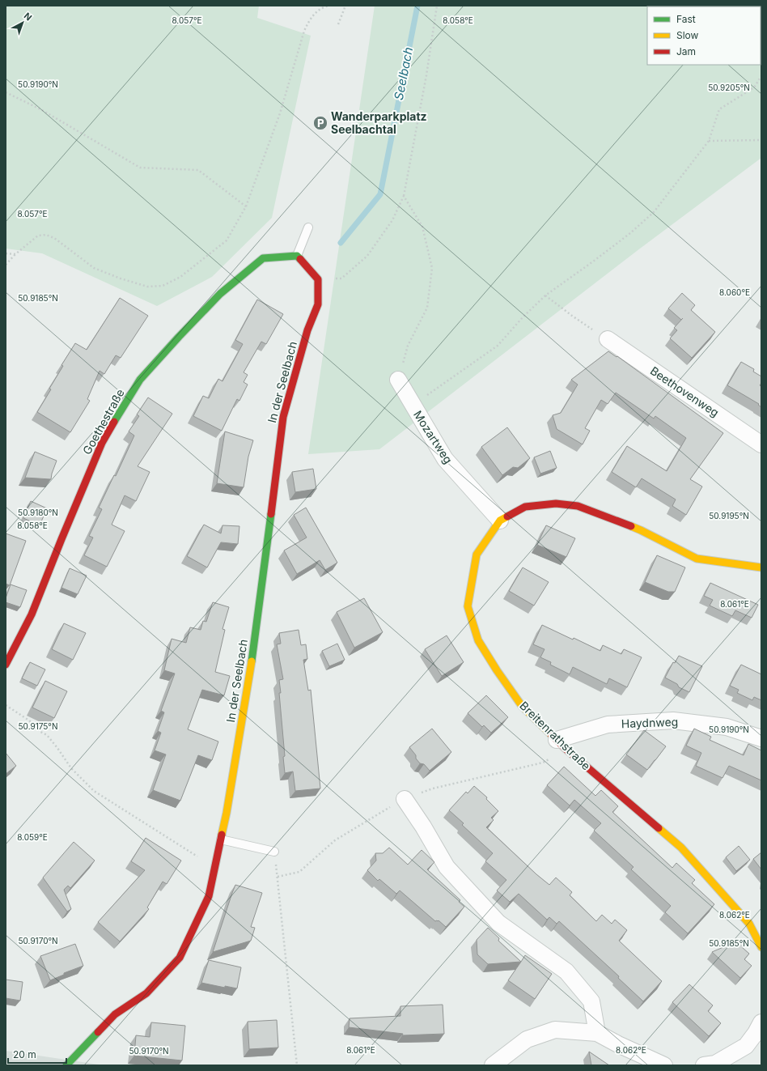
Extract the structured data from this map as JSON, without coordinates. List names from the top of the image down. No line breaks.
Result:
{"streets":{"street":["In der Seelbach","Beethovenweg","Goethestraße","Mozartweg","Haydnweg","Breitenrathstraße"]},"crossings":[["Mozartweg","Breitenrathstraße"],["Haydnweg","Breitenrathstraße"]],"water":["Seelbach"],"places":{"parking":["Wanderparkplatz Seelbachtal"]},"legend":["Fast","Slow","Jam"],"scale_bar":"20 m","north":"top right","coordinates":["8.057°E","8.058°E","50.9190°N","50.9205°N","8.060°E","50.9185°N","50.9180°N","50.9195°N","8.061°E","50.9175°N","8.059°E","8.062°E","50.9170°N"]}
